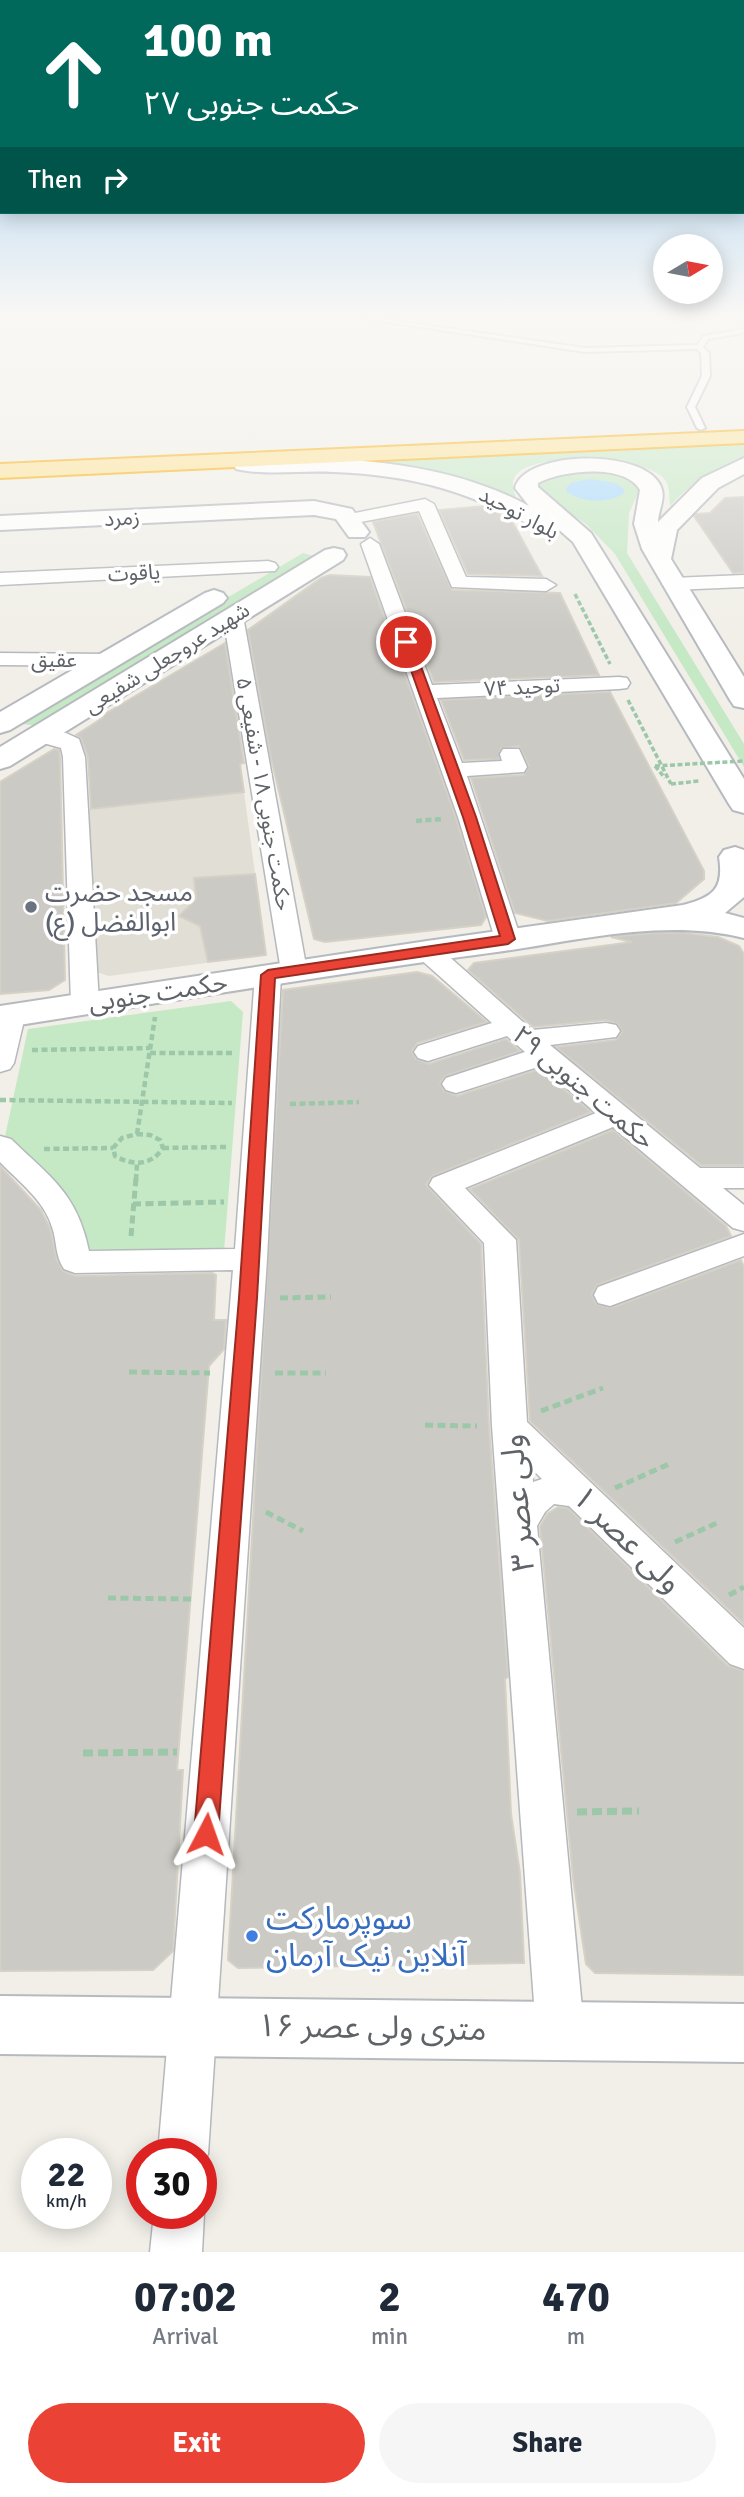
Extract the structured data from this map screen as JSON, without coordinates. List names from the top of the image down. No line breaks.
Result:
{"streets":{"main road":["بلوار توحید","زمرد","شهید عروجعلی شفیعی","حکمت جنوبی","۱۶ متری ولی عصر"],"street":["یاقوت","عقیق","توحید ۷۴","حکمت جنوبی ۱۸ - شفیعی ۵","حکمت جنوبی ۲۹","ولی عصر ۳","ولی عصر ۱"]},"crossings":[["زمرد","شهید عروجعلی شفیعی"],["یاقوت","شهید عروجعلی شفیعی"],["شهید عروجعلی شفیعی","عقیق"],["شهید عروجعلی شفیعی","حکمت جنوبی ۱۸ - شفیعی ۵"],["حکمت جنوبی ۱۸ - شفیعی ۵","حکمت جنوبی"],["حکمت جنوبی ۱۸ - شفیعی ۵","۱۶ متری ولی عصر"],["حکمت جنوبی","حکمت جنوبی ۲۹"],["حکمت جنوبی ۲۹","ولی عصر ۳"],["ولی عصر ۳","ولی عصر ۱"],["ولی عصر ۳","۱۶ متری ولی عصر"]],"places":["مسجد حضرت ابوالفضل (ع)","سوپرمارکت آنلاین نیک آرمان"],"north":"right","page":{"turn":["100 m","حکمت جنوبی ۲۷"],"then":"Then","speed":"22 km/h","limit":"30","eta":["07:02","Arrival","2","min","470","m"],"buttons":["Exit","Share"]}}
